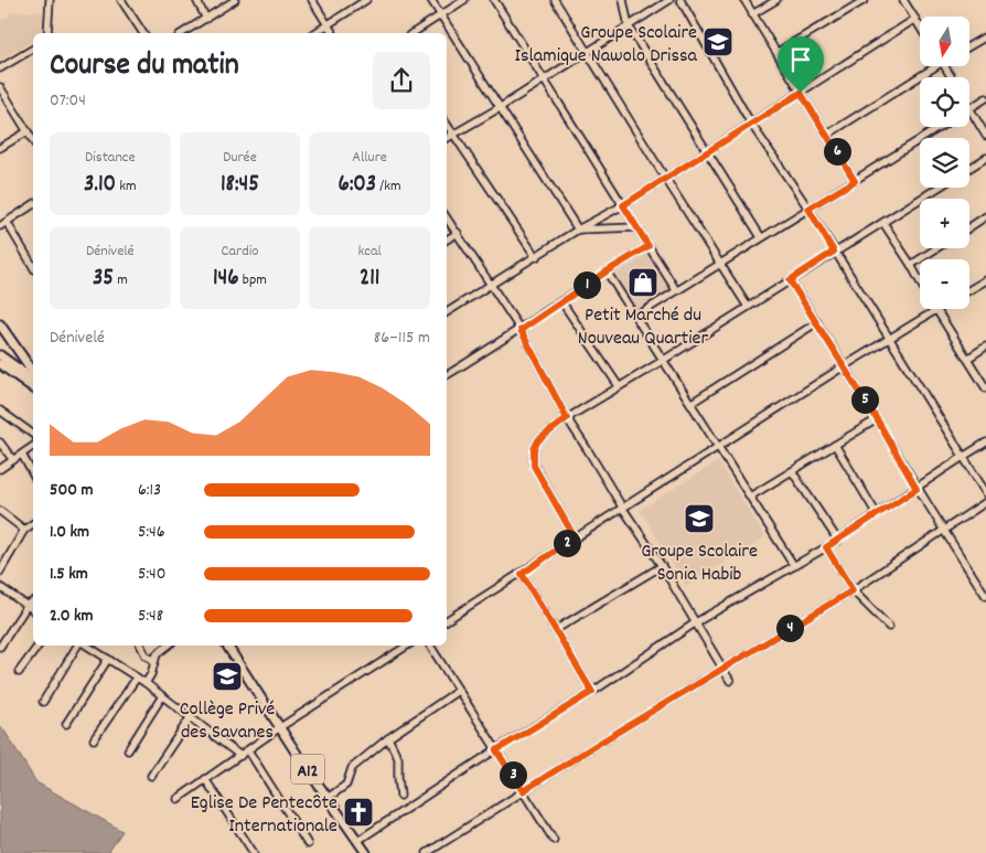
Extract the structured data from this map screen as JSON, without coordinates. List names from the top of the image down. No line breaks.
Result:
{"streets":{"main road":["A12"]},"places":{"school or university":["Groupe Scolaire Islamique Nawolo Drissa","Groupe Scolaire Sonia Habib","Collège Privé des Savanes"],"shop":["Petit Marché du Nouveau Quartier"],"church":["Eglise De Pentecôte Internationale"]},"north":"bottom","page":{"map_buttons":["+","−"],"heading":["Course du matin","07:04"],"stats":[["Distance","3.10 km"],["Durée","18:45"],["Allure","6:03 /km"],["Dénivelé","35 m"],["Cardio","146 bpm"],["kcal","211"]],"pins":["6","1","5","2","4","3"],"chart":["Dénivelé","86–115 m"],"list":[{"name":"500 m","note":"6:13"},{"name":"1.0 km","note":"5:46"},{"name":"1.5 km","note":"5:40"},{"name":"2.0 km","note":"5:48"}]}}
